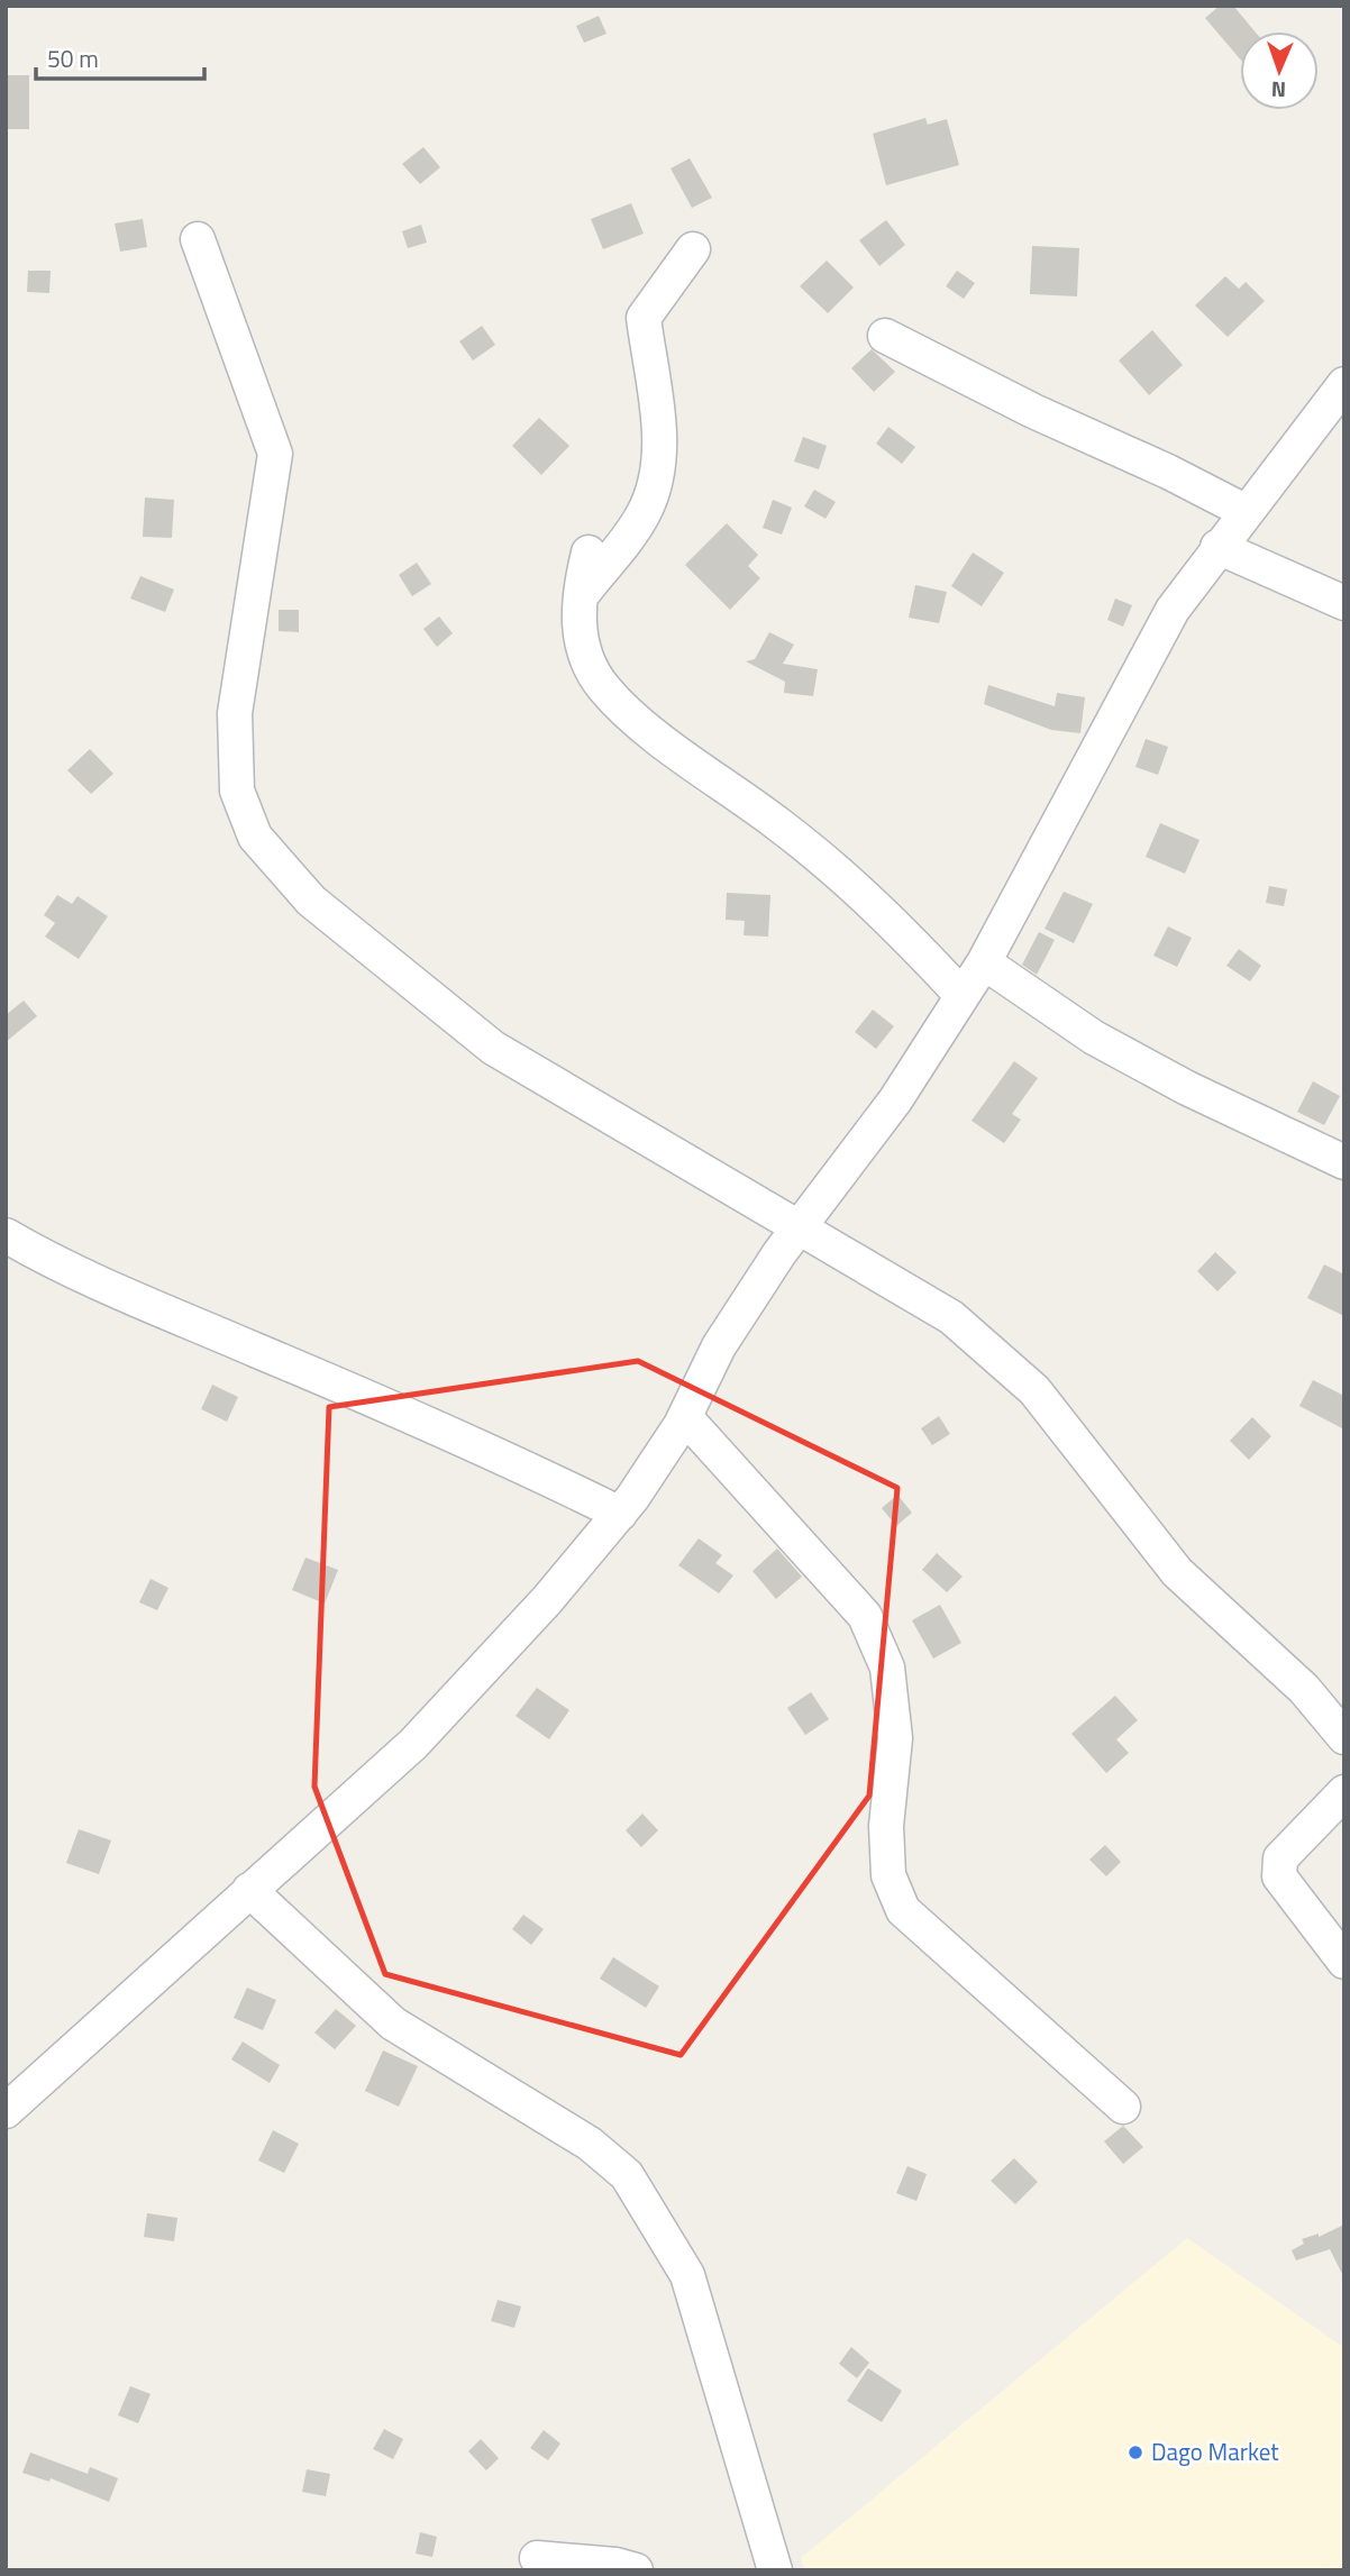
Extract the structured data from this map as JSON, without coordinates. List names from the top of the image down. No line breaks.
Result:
{"places":["Dago Market"],"scale_bar":"50 m","north":"bottom"}
